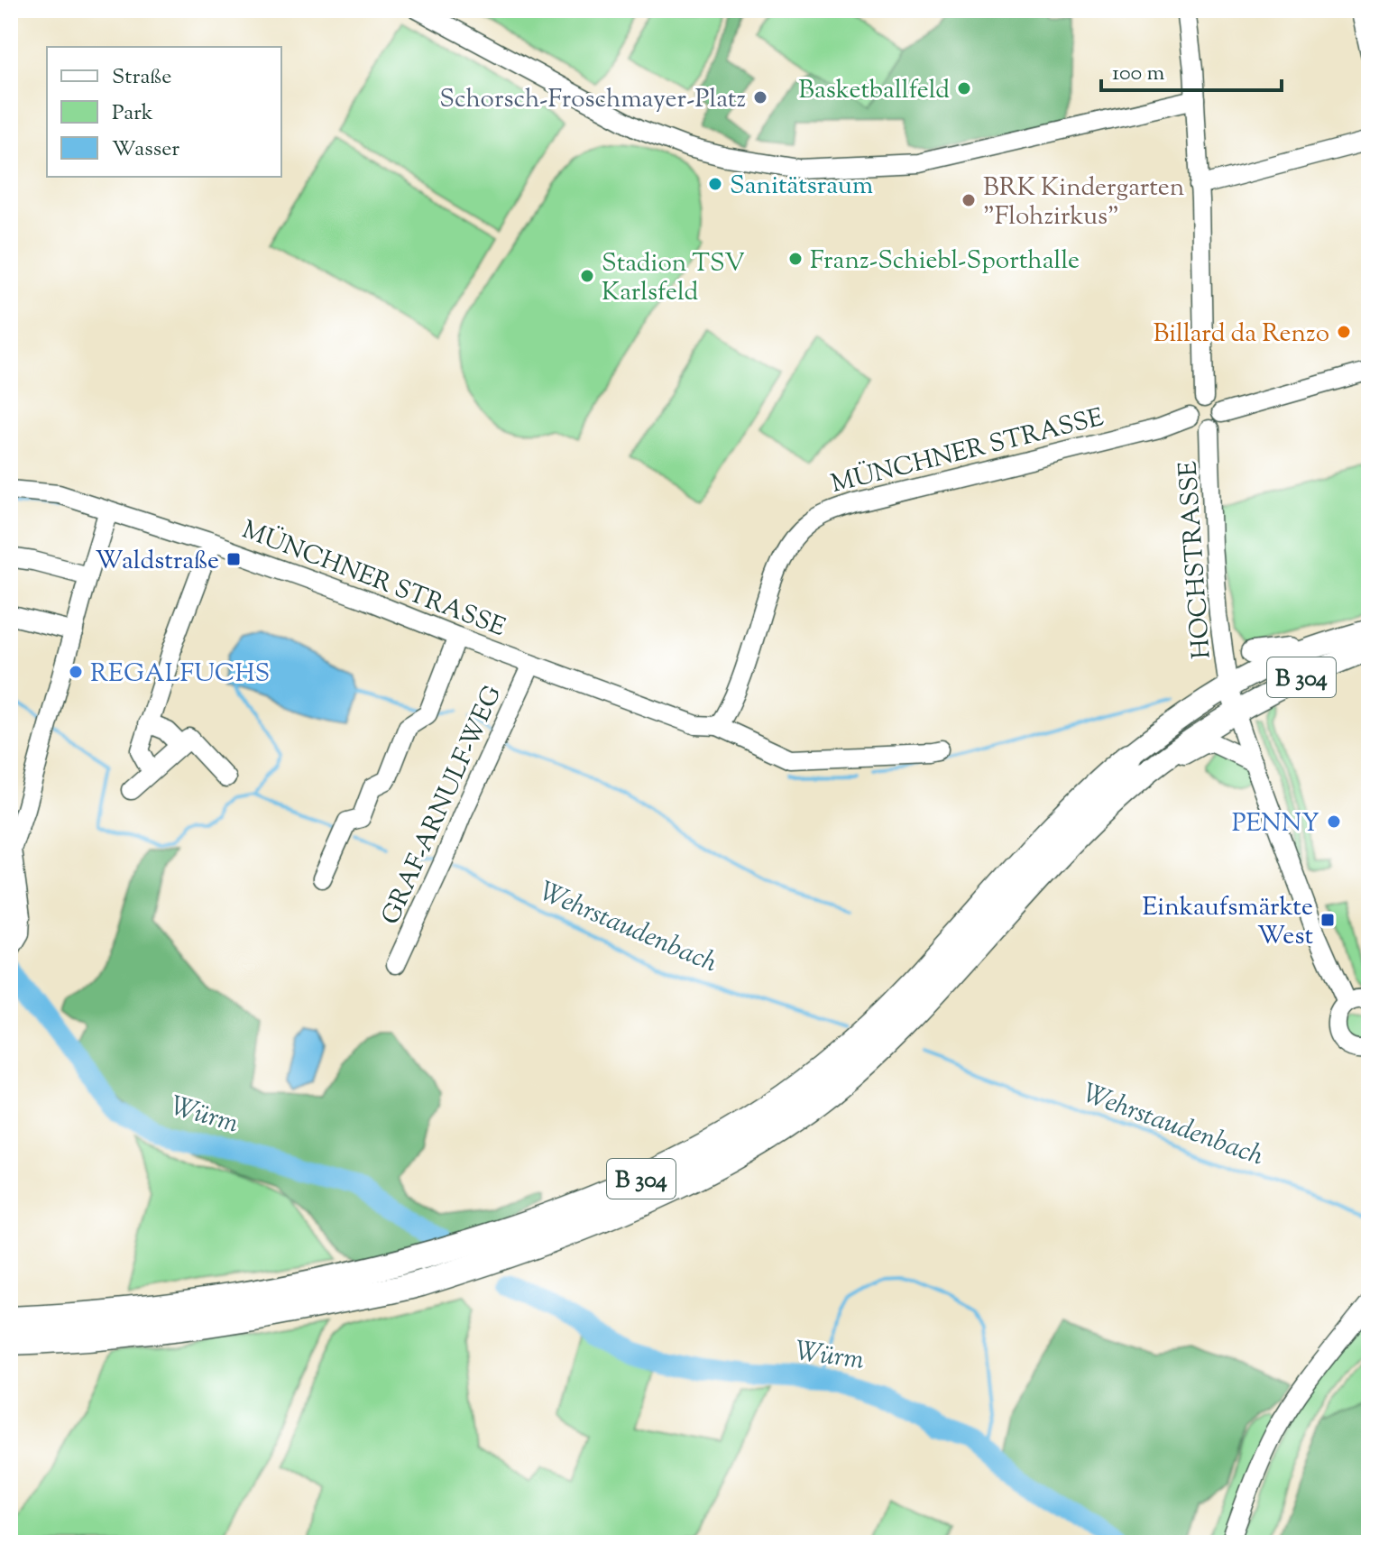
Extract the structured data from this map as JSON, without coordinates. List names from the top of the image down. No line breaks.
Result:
{"streets":{"highway":["B 304"],"street":["MÜNCHNER STRASSE","HOCHSTRASSE","GRAF-ARNULF-WEG"]},"crossings":[["MÜNCHNER STRASSE","HOCHSTRASSE"],["MÜNCHNER STRASSE","GRAF-ARNULF-WEG"],["HOCHSTRASSE","B 304"]],"water":["Wehrstaudenbach","Würm"],"places":{"other":["Basketballfeld","Schorsch-Froschmayer-Platz","Sanitätsraum","BRK Kindergarten \"Flohzirkus\"","Franz-Schiebl-Sporthalle","Stadion TSV Karlsfeld","Billard da Renzo","REGALFUCHS","PENNY"],"transit":["Waldstraße","Einkaufsmärkte West"]},"legend":["Straße","Park","Wasser"],"scale_bar":"100 m"}
